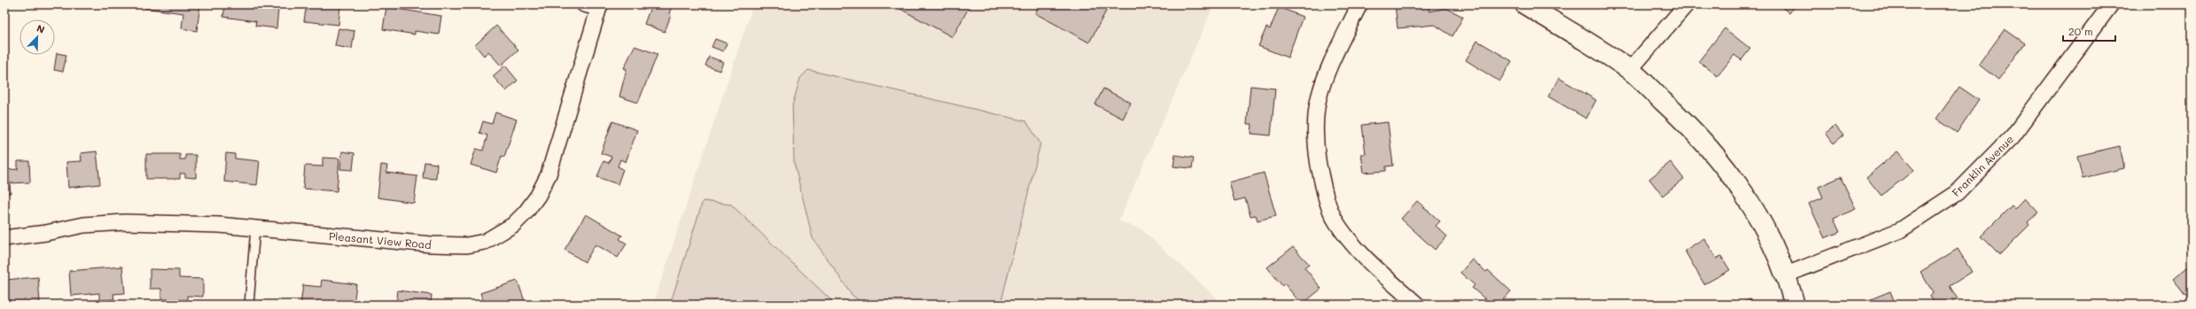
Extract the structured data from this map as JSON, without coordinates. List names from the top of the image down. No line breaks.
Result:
{"streets":{"street":["Franklin Avenue","Pleasant View Road"]},"scale_bar":"20 m","north":"top right"}
